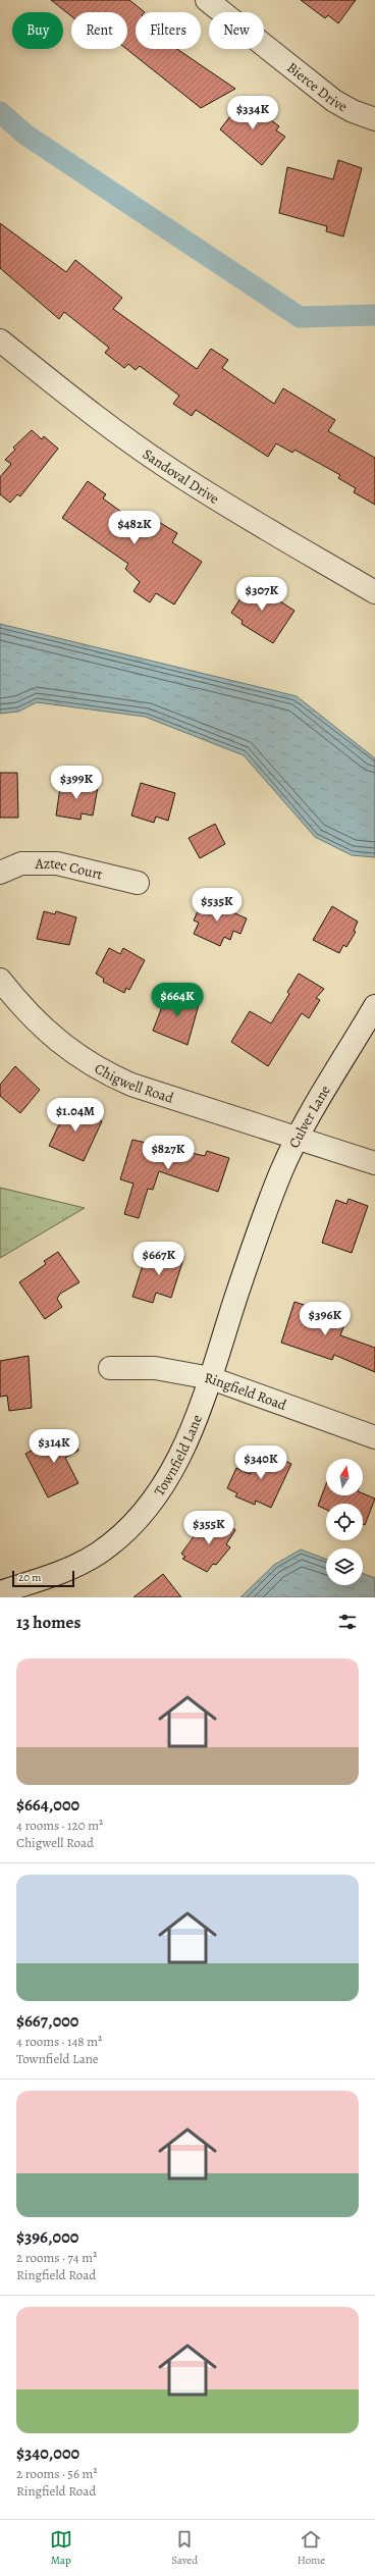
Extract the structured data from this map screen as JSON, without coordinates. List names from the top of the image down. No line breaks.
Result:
{"streets":{"street":["Bierce Drive","Sandoval Drive","Aztec Court","Chigwell Road","Culver Lane","Ringfield Road","Townfield Lane"]},"crossings":[["Chigwell Road","Culver Lane"],["Culver Lane","Townfield Lane"],["Ringfield Road","Townfield Lane"]],"scale_bar":"20 m","north":"top","page":{"chip":["Buy","Rent","Filters","New"],"price":["$334K","$482K","$307K","$399K","$535K","$664K","$1.04M","$827K","$667K","$396K","$314K","$340K","$355K"],"scale":"20 m","heading":"13 homes","list":[{"name":"$664,000","note":"4 rooms · 120 m² · Chigwell Road"},{"name":"$667,000","note":"4 rooms · 148 m² · Townfield Lane"},{"name":"$396,000","note":"2 rooms · 74 m² · Ringfield Road"},{"name":"$340,000","note":"2 rooms · 56 m² · Ringfield Road"}],"tabs":["Map","Saved","Home"]}}
